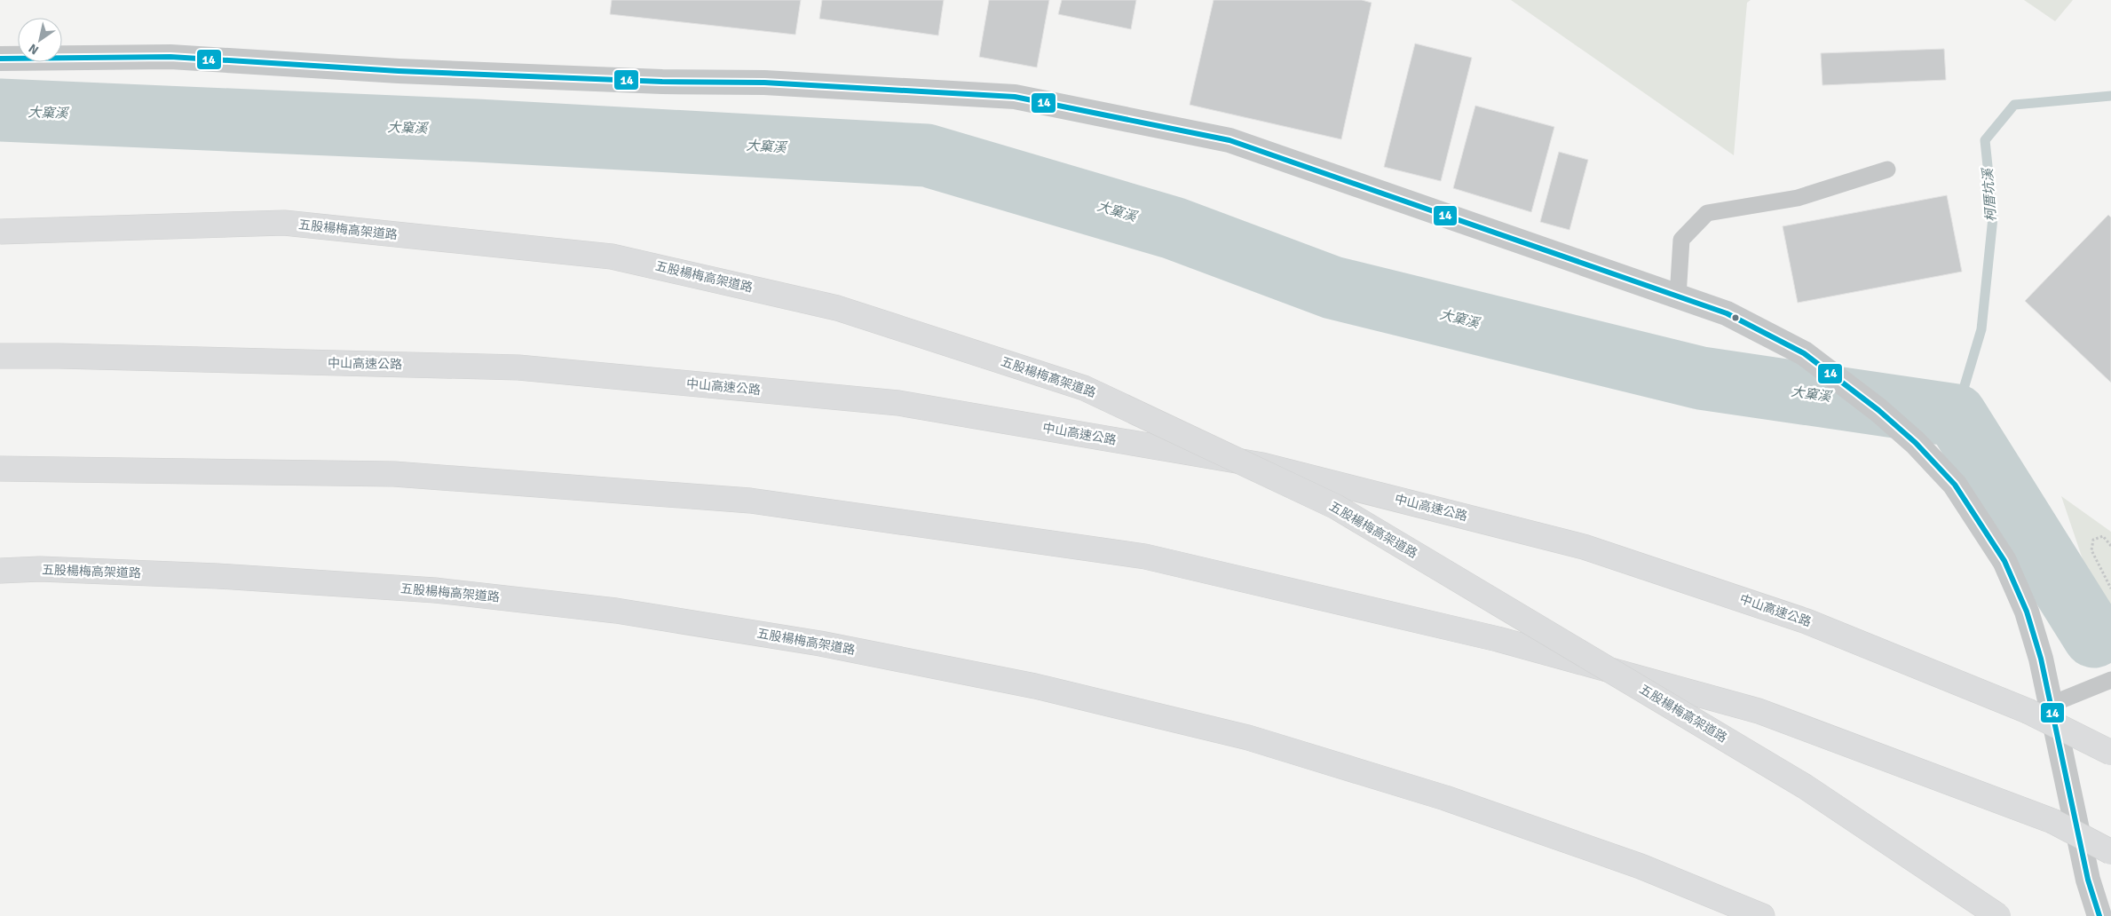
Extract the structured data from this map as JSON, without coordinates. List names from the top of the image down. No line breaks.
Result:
{"streets":{"highway":["五股楊梅高架道路","中山高速公路"]},"water":["大窠溪","柯厝坑溪"],"lines":["transit line 14"],"north":"bottom left"}
